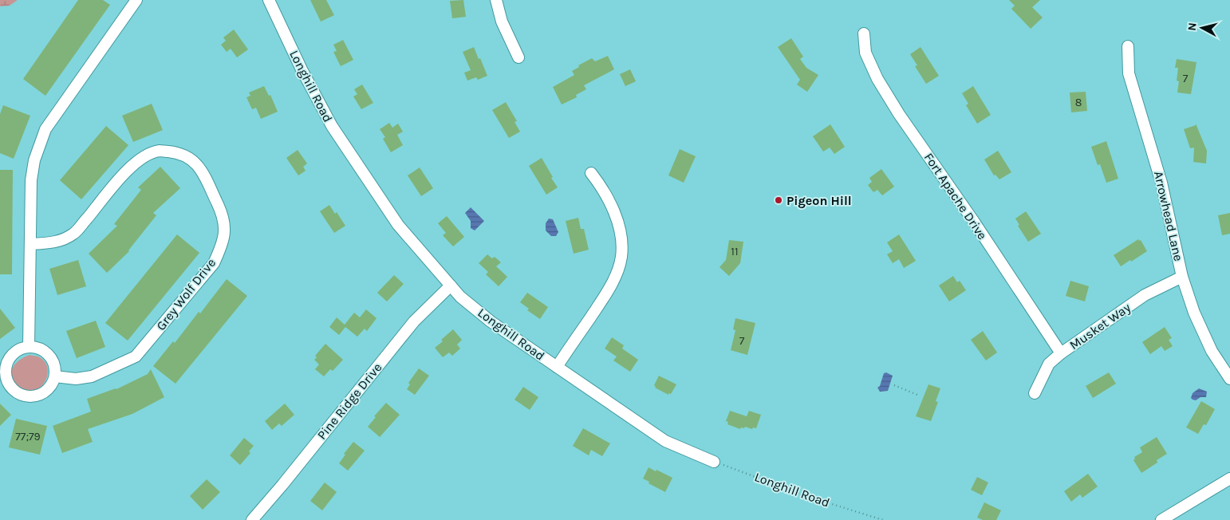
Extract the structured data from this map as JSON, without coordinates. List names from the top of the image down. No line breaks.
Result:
{"streets":{"street":["Longhill Road","Fort Apache Drive","Arrowhead Lane","Grey Wolf Drive","Musket Way","Pine Ridge Drive"]},"crossings":[["Longhill Road","Pine Ridge Drive"],["Fort Apache Drive","Musket Way"],["Arrowhead Lane","Musket Way"]],"places":["Pigeon Hill"],"house_numbers":["7","8","11","7","77;79"],"north":"left"}
